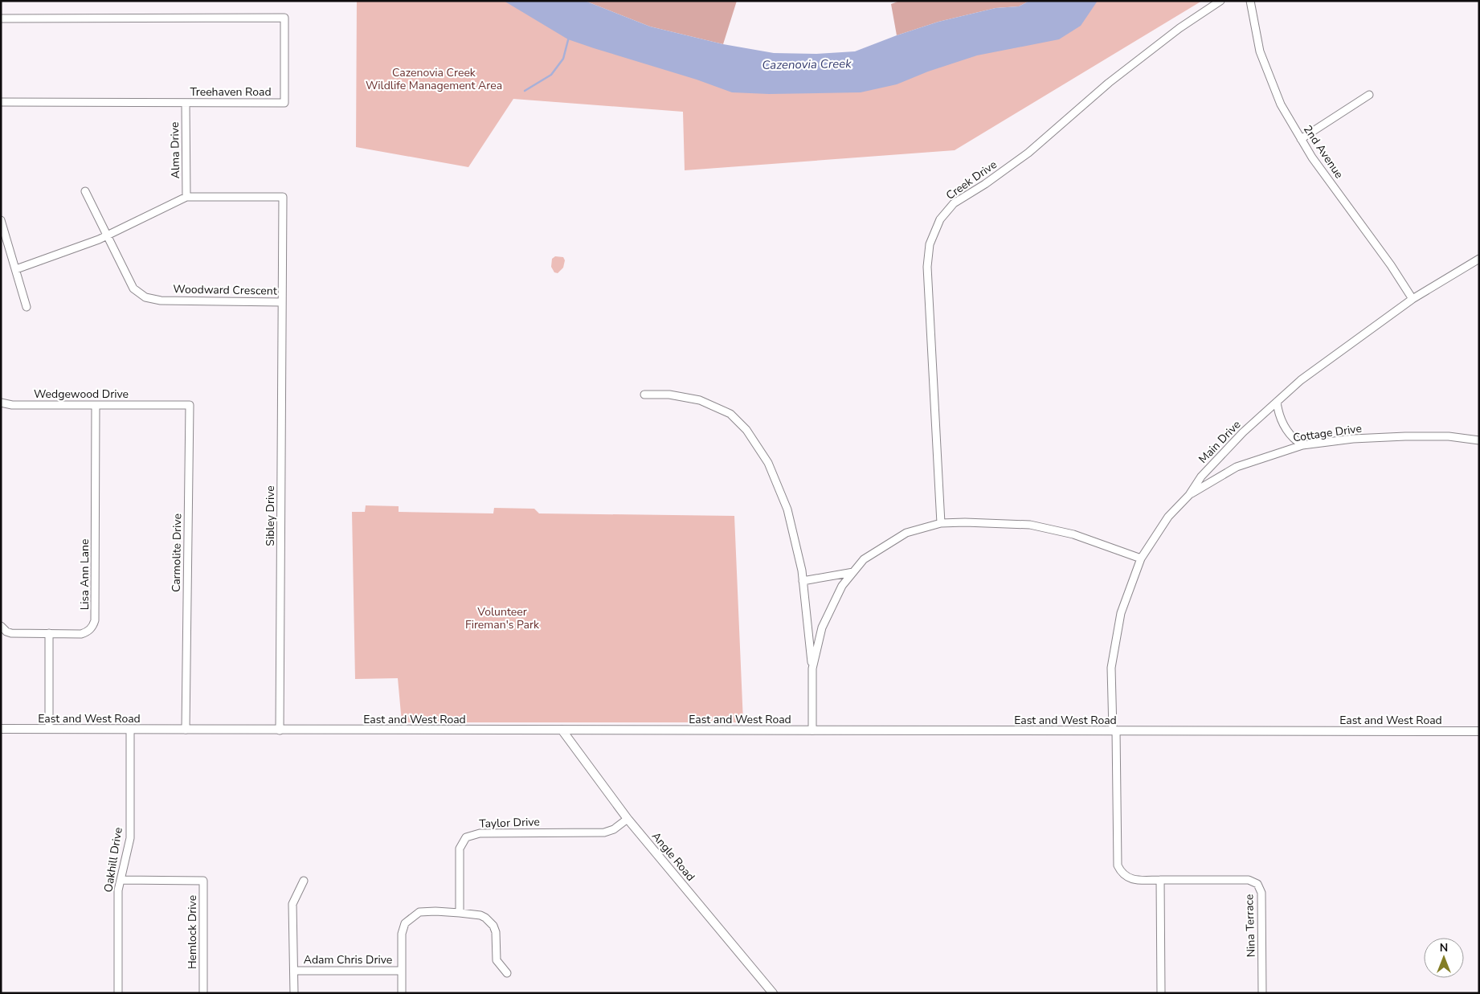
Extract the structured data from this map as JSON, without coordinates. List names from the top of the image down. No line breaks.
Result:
{"streets":{"street":["Treehaven Road","Alma Drive","2nd Avenue","Creek Drive","Woodward Crescent","Wedgewood Drive","Cottage Drive","Main Drive","Sibley Drive","Carmolite Drive","Lisa Ann Lane","East and West Road","Taylor Drive","Angle Road","Oakhill Drive","Nina Terrace","Hemlock Drive","Adam Chris Drive"]},"crossings":[["Treehaven Road","Alma Drive"],["Alma Drive","Woodward Crescent"],["2nd Avenue","Main Drive"],["Woodward Crescent","Sibley Drive"],["Wedgewood Drive","Carmolite Drive"],["Wedgewood Drive","Lisa Ann Lane"],["Cottage Drive","Main Drive"],["Main Drive","East and West Road"],["Main Drive","Nina Terrace"],["Sibley Drive","East and West Road"],["Carmolite Drive","East and West Road"],["East and West Road","Angle Road"],["East and West Road","Oakhill Drive"],["East and West Road","Nina Terrace"],["Taylor Drive","Angle Road"],["Oakhill Drive","Hemlock Drive"]],"water":["Cazenovia Creek"],"parks":["Cazenovia Creek Wildlife Management Area","Volunteer Fireman's Park"],"north":"top"}
